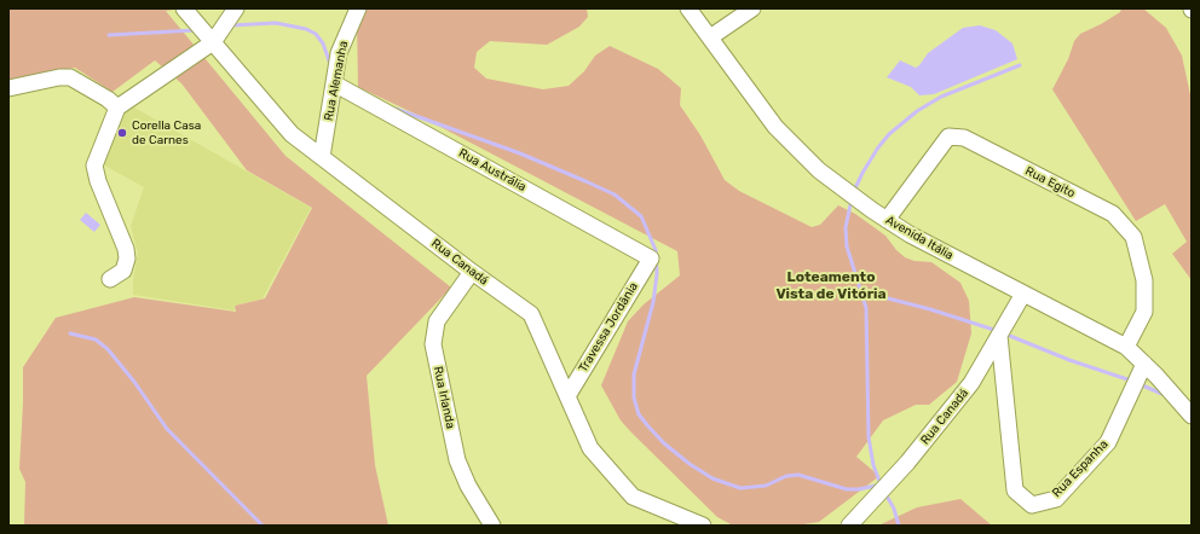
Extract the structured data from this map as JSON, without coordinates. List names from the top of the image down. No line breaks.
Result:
{"streets":{"street":["Rua Alemanha","Rua Austrália","Rua Egito","Avenida Itália","Rua Canadá","Travessa Jordânia","Rua Irlanda","Rua Espanha"]},"crossings":[["Rua Alemanha","Rua Austrália"],["Rua Alemanha","Rua Canadá"],["Rua Austrália","Travessa Jordânia"],["Rua Egito","Avenida Itália"],["Avenida Itália","Rua Canadá"],["Avenida Itália","Rua Espanha"],["Rua Canadá","Travessa Jordânia"],["Rua Canadá","Rua Irlanda"],["Rua Canadá","Rua Espanha"]],"districts":["Loteamento Vista de Vitória"],"places":["Corella Casa de Carnes"]}
